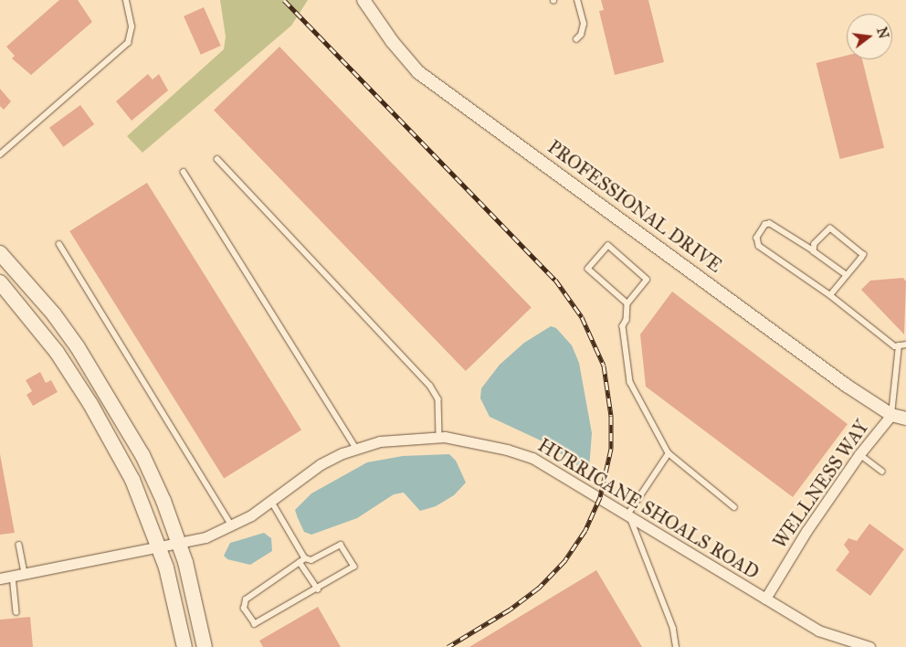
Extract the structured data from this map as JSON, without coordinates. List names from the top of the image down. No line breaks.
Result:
{"streets":{"street":["PROFESSIONAL DRIVE","WELLNESS WAY","HURRICANE SHOALS ROAD"]},"crossings":[["PROFESSIONAL DRIVE","WELLNESS WAY"],["WELLNESS WAY","HURRICANE SHOALS ROAD"]],"north":"right"}
